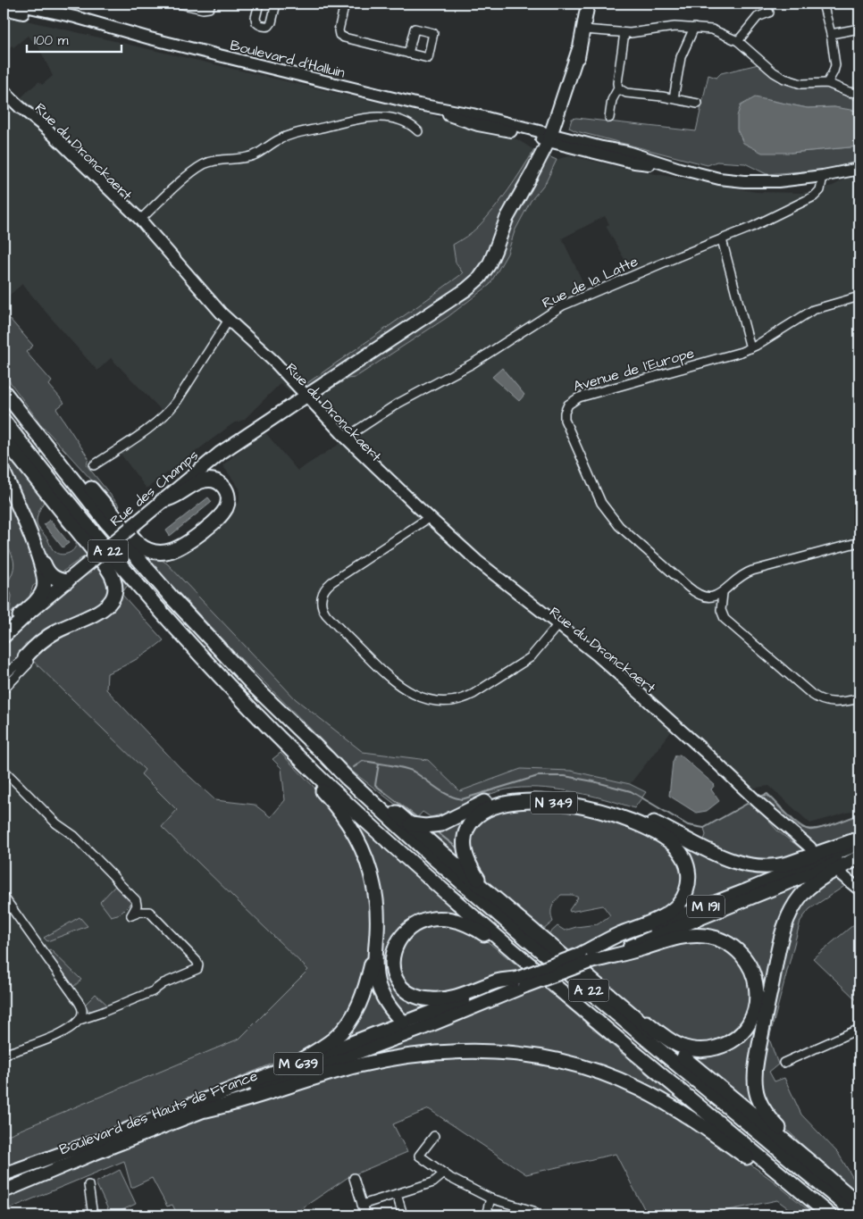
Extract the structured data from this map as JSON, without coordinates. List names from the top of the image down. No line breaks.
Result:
{"streets":{"highway":["A 22","N 349"],"main road":["Boulevard d'Halluin","Rue du Dronckaert","Rue des Champs","M 191","M 639","Boulevard des Hauts de France"],"street":["Rue de la Latte","Avenue de l'Europe"]},"crossings":[["Boulevard d'Halluin","Rue de la Latte"],["Boulevard d'Halluin","Rue des Champs"],["Rue du Dronckaert","Rue de la Latte"],["Rue du Dronckaert","Rue des Champs"],["N 349","M 191"],["M 191","Boulevard des Hauts de France"]],"scale_bar":"100 m"}
